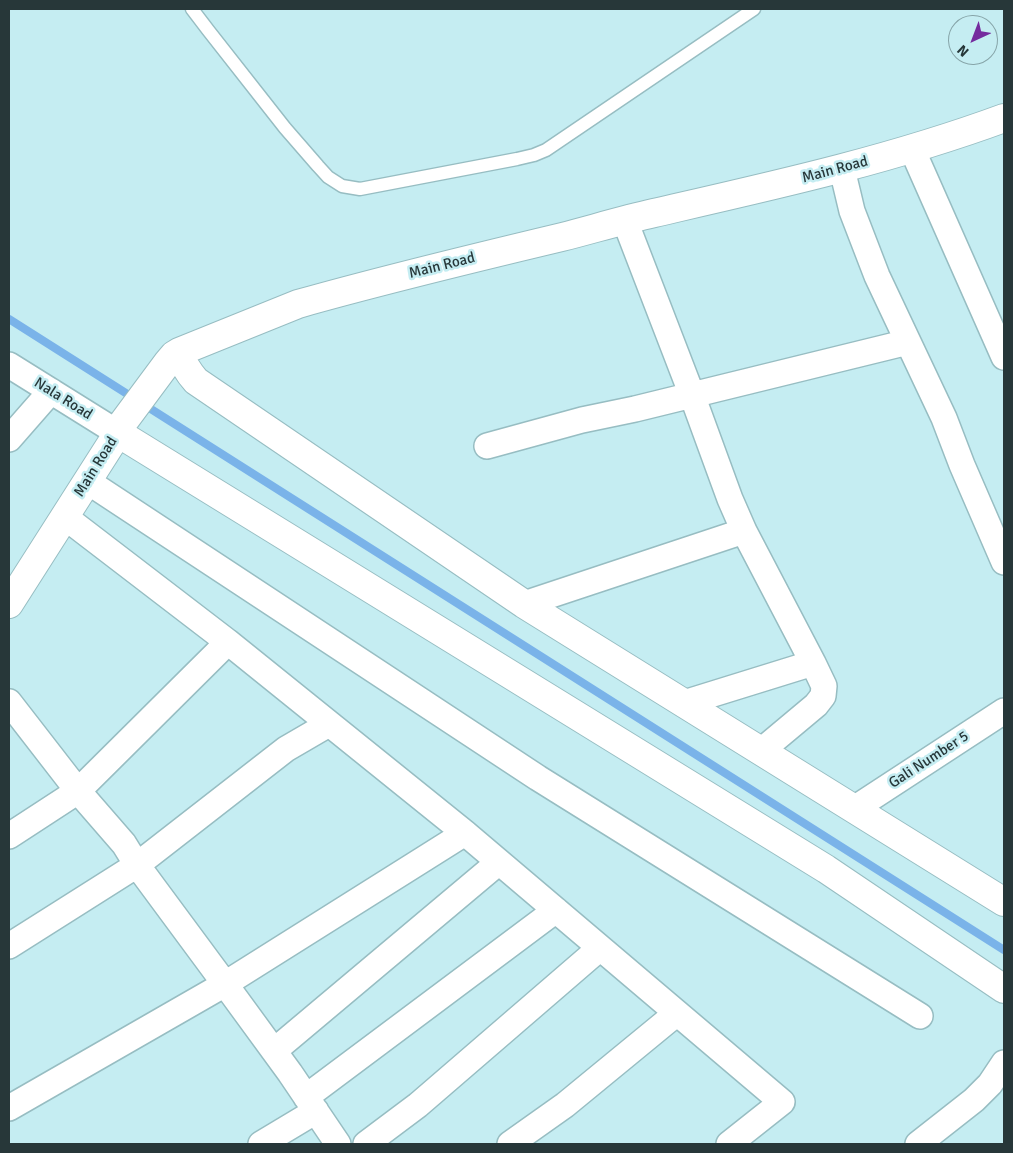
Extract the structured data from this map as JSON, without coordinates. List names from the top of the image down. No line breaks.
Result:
{"streets":{"street":["Main Road","Nala Road","Gali Number 5"]},"crossings":[["Main Road","Nala Road"]],"north":"bottom left"}
